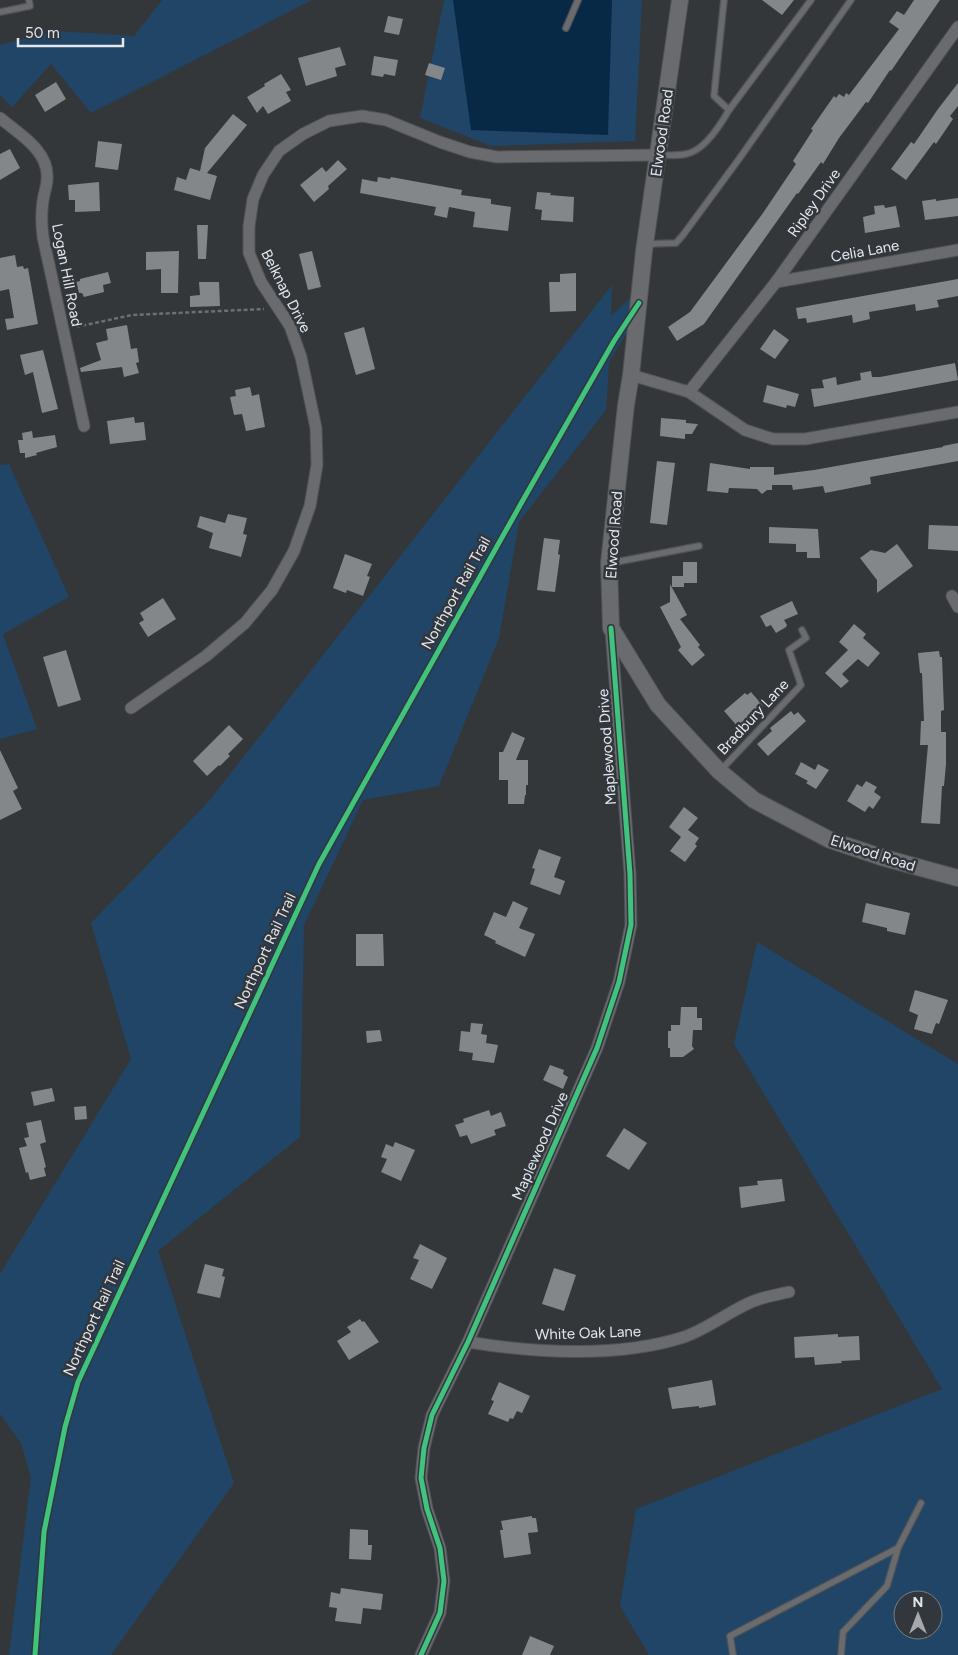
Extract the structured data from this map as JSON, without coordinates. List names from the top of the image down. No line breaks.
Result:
{"streets":{"main road":["Elwood Road"],"street":["Ripley Drive","Celia Lane","Logan Hill Road","Belknap Drive","Maplewood Drive","White Oak Lane"],"lane":["Bradbury Lane"],"cycle path":["Northport Rail Trail"]},"crossings":[["Elwood Road","Belknap Drive"],["Elwood Road","Bradbury Lane"],["Elwood Road","Maplewood Drive"],["Ripley Drive","Celia Lane"],["Maplewood Drive","White Oak Lane"]],"scale_bar":"50 m","north":"top"}
